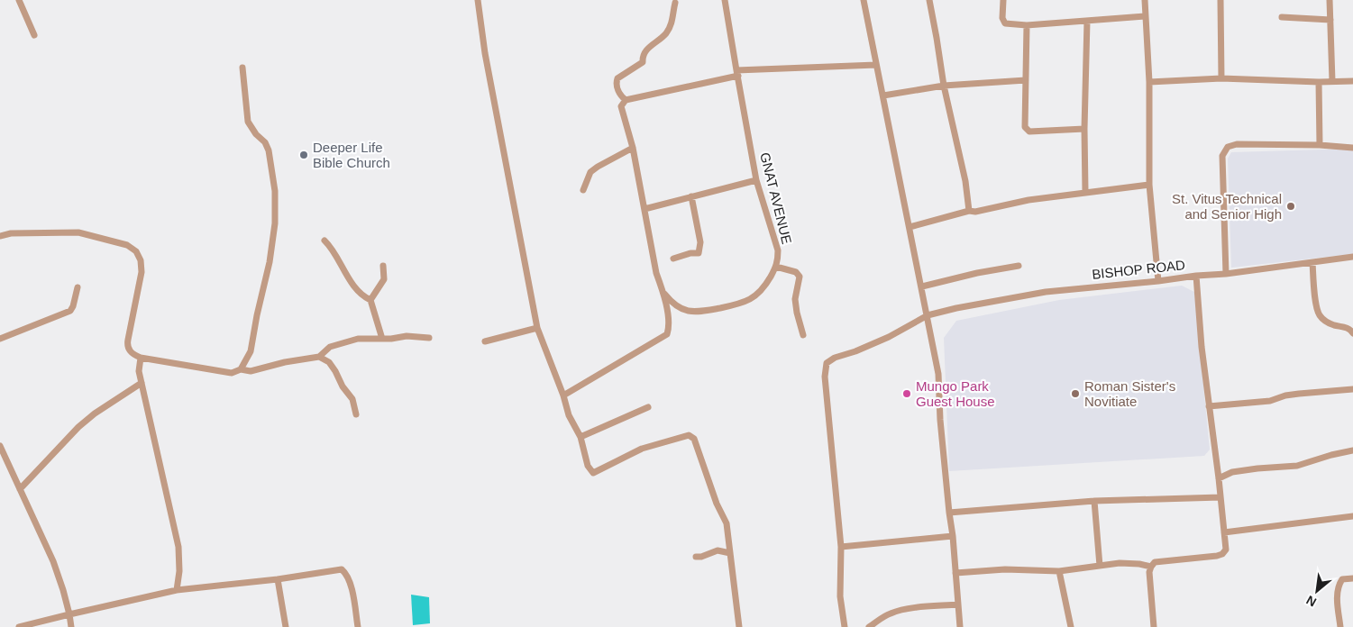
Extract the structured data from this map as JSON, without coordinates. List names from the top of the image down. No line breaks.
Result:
{"streets":{"street":["GNAT AVENUE","BISHOP ROAD"]},"places":["Deeper Life Bible Church","St. Vitus Technical and Senior High","Mungo Park Guest House","Roman Sister's Novitiate"],"north":"bottom left"}
